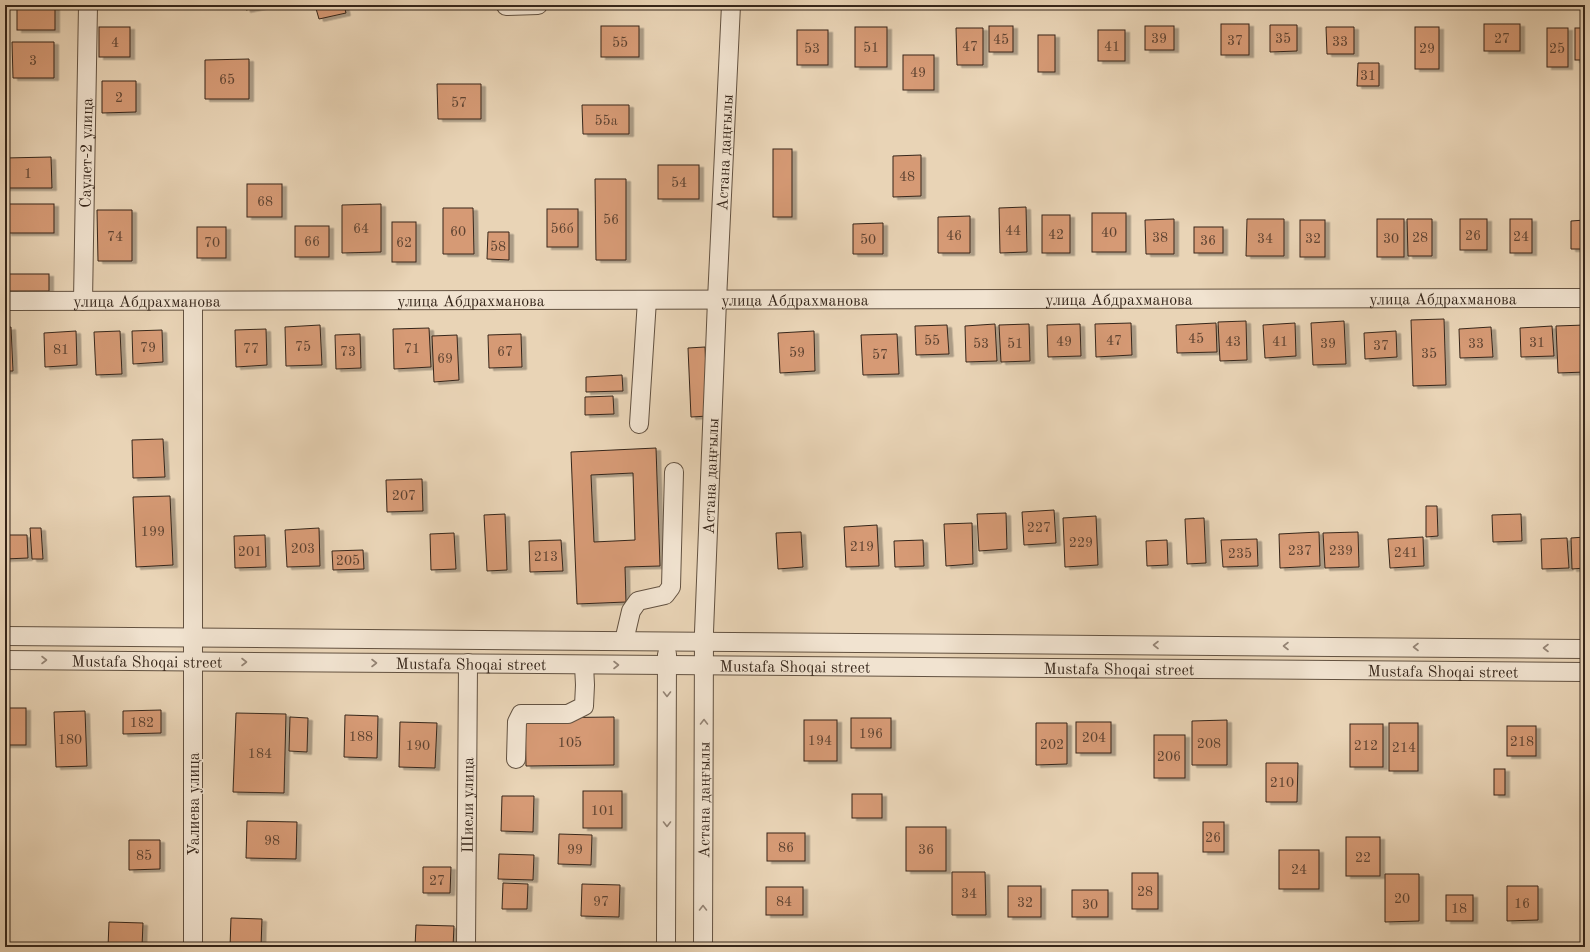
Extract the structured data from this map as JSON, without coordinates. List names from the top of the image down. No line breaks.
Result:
{"streets":{"street":["Астана даңғылы","Саулет-2 улица","улица Абдрахманова","Mustafa Shoqai street","Уалиева улица","Шиели улица"]},"crossings":[["Астана даңғылы","улица Абдрахманова"],["Астана даңғылы","Mustafa Shoqai street"],["Саулет-2 улица","улица Абдрахманова"],["улица Абдрахманова","Уалиева улица"],["Mustafa Shoqai street","Уалиева улица"],["Mustafa Shoqai street","Шиели улица"]],"house_numbers":["39","35","27","45","37","33","4","55","47","41","51","53","29","25","3","49","31","65","2","57","55а","1","48","54","68","56","64","56б","44","60","40","42","46","26","74","24","38","28","34","32","30","50","36","66","70","62","58","45","55","47","49","43","41","31","53","51","39","33","37","75","79","77","71","81","73","67","59","35","57","69","207","227","199","229","219","203","237","239","201","241","235","213","205","182","196","188","204","180","194","218","105","208","202","190","212","214","184","206","210","101","26","98","86","99","36","85","22","24","27","28","34","20","97","84","32","16","30","18"]}
